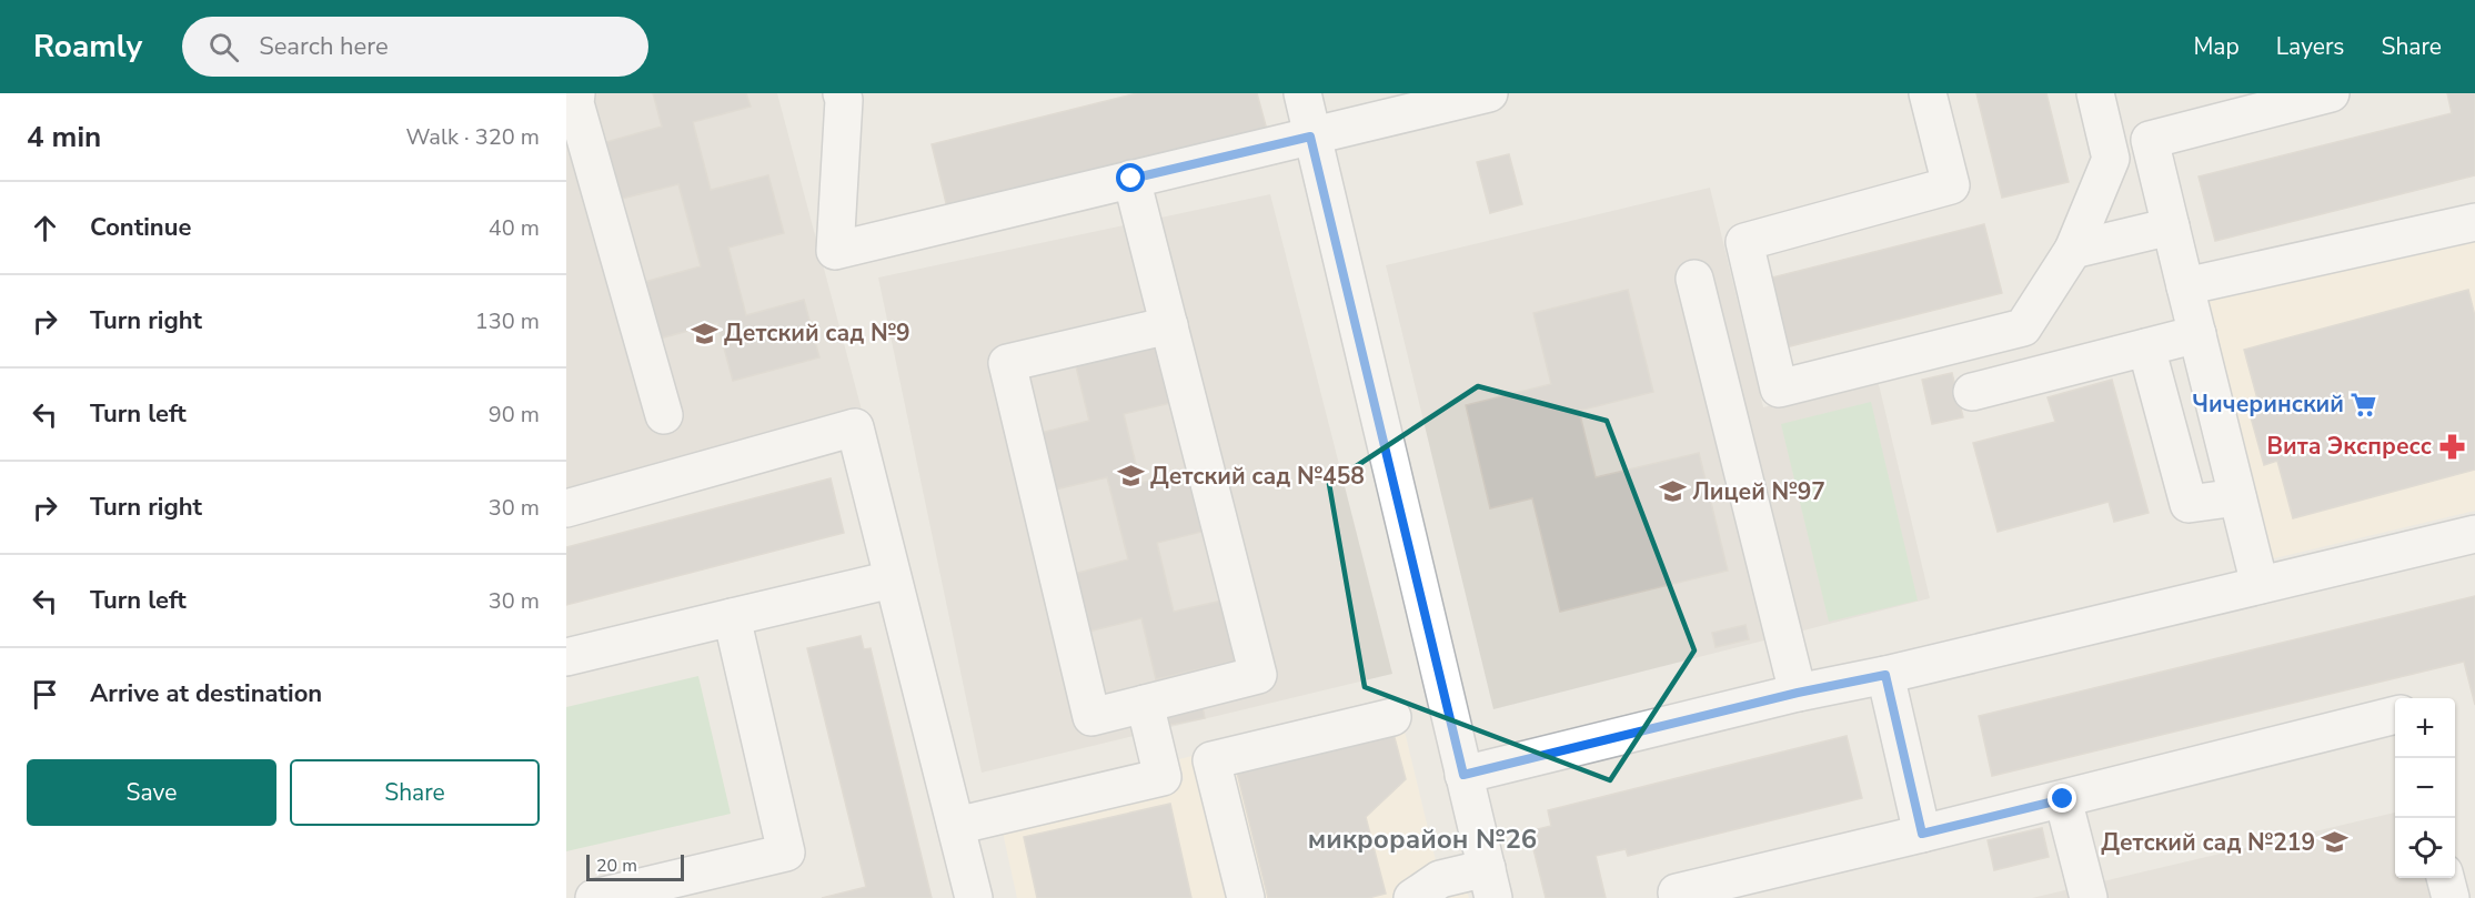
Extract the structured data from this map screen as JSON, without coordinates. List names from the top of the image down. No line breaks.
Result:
{"districts":["микрорайон №26"],"places":{"school or university":["Детский сад №9","Детский сад №458","Лицей №97","Детский сад №219"],"supermarket":["Чичеринский"],"pharmacy":["Вита Экспресс"]},"scale_bar":"20 m","page":{"header":"Roamly","search":"Search here","nav":["Map","Layers","Share"],"heading":["4 min","Walk · 320 m"],"list":[["Continue","40 m"],["Turn right","130 m"],["Turn left","90 m"],["Turn right","30 m"],["Turn left","30 m"],"Arrive at destination"],"map_buttons":["+","−"],"buttons":["Save","Share"],"scale":"20 m"}}
